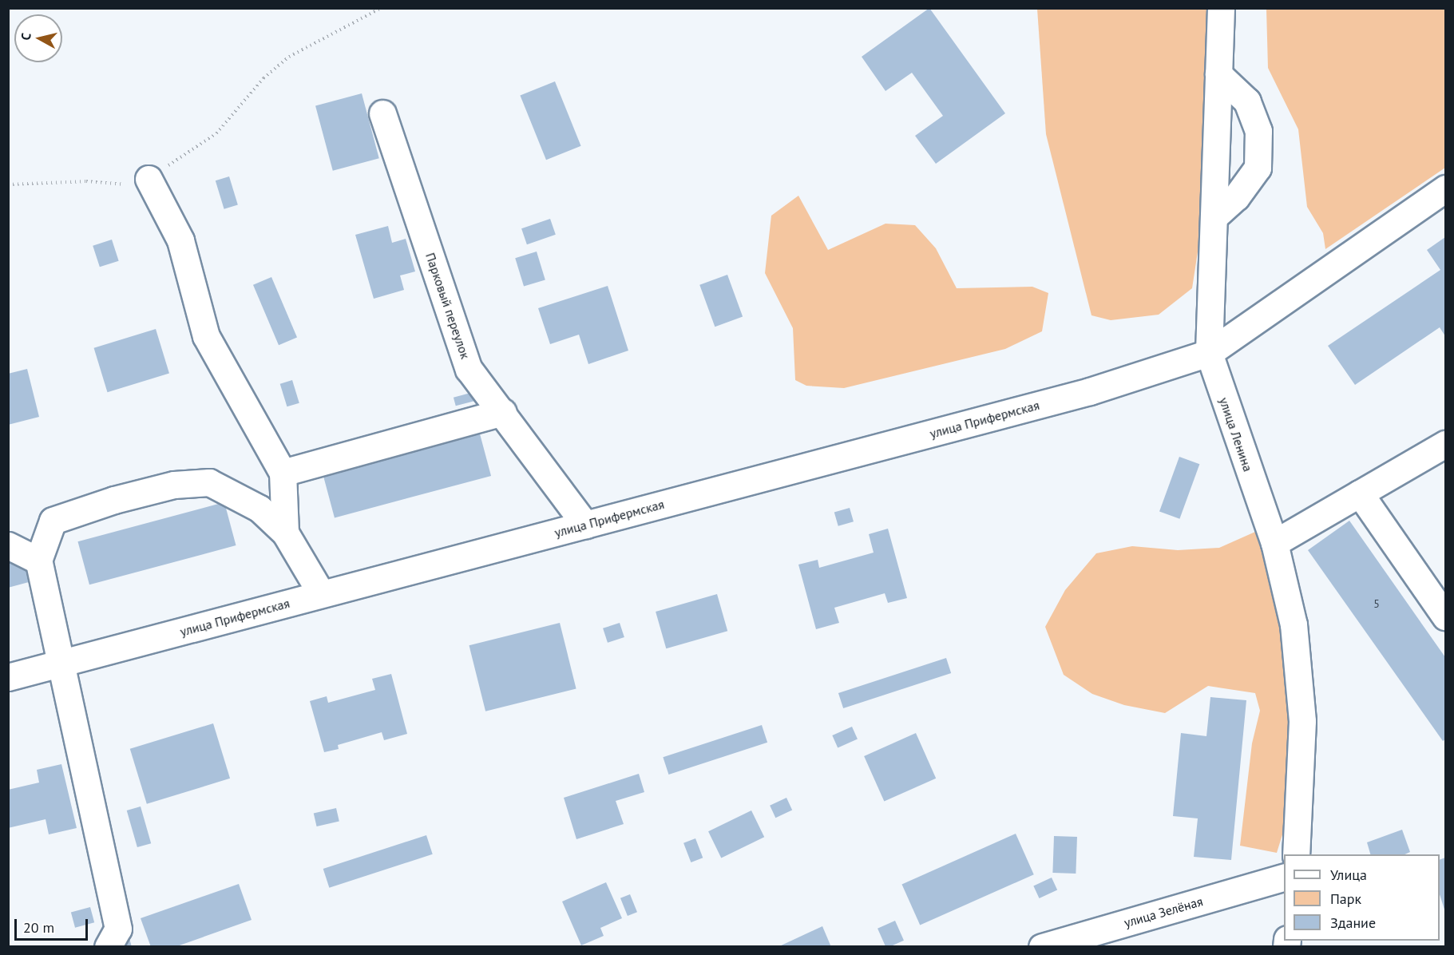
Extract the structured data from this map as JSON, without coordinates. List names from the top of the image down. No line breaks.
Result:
{"streets":{"street":["Парковый переулок","улица Прифермская","улица Ленина","улица Зелёная"]},"crossings":[["Парковый переулок","улица Прифермская"],["улица Прифермская","улица Ленина"]],"house_numbers":["5"],"legend":["Улица","Парк","Здание"],"scale_bar":"20 m","north":"left"}
